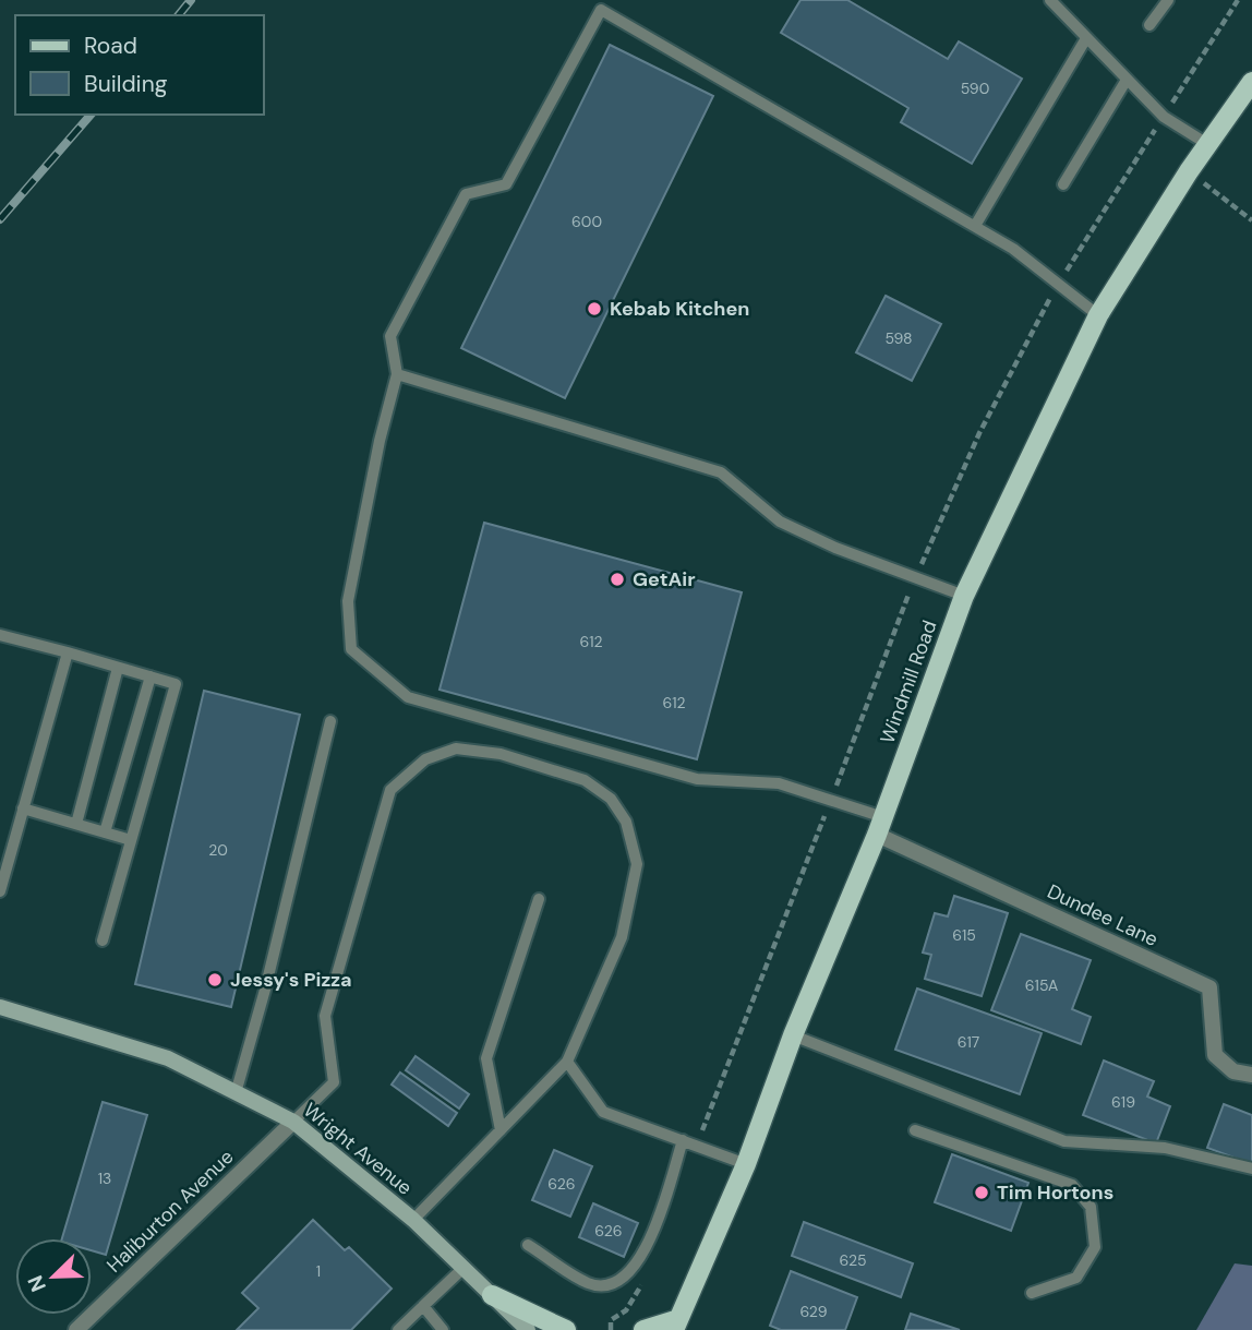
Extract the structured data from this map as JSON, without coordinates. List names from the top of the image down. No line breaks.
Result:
{"streets":{"main road":["Windmill Road","Wright Avenue"],"street":["Dundee Lane","Haliburton Avenue"]},"crossings":[["Windmill Road","Dundee Lane"],["Wright Avenue","Haliburton Avenue"]],"places":["Kebab Kitchen","GetAir","Jessy's Pizza","Tim Hortons"],"house_numbers":["590","600","598","612","612","20","615","615A","617","619","13","626","626","625","1","629"],"legend":["Road","Building"],"north":"bottom left"}
